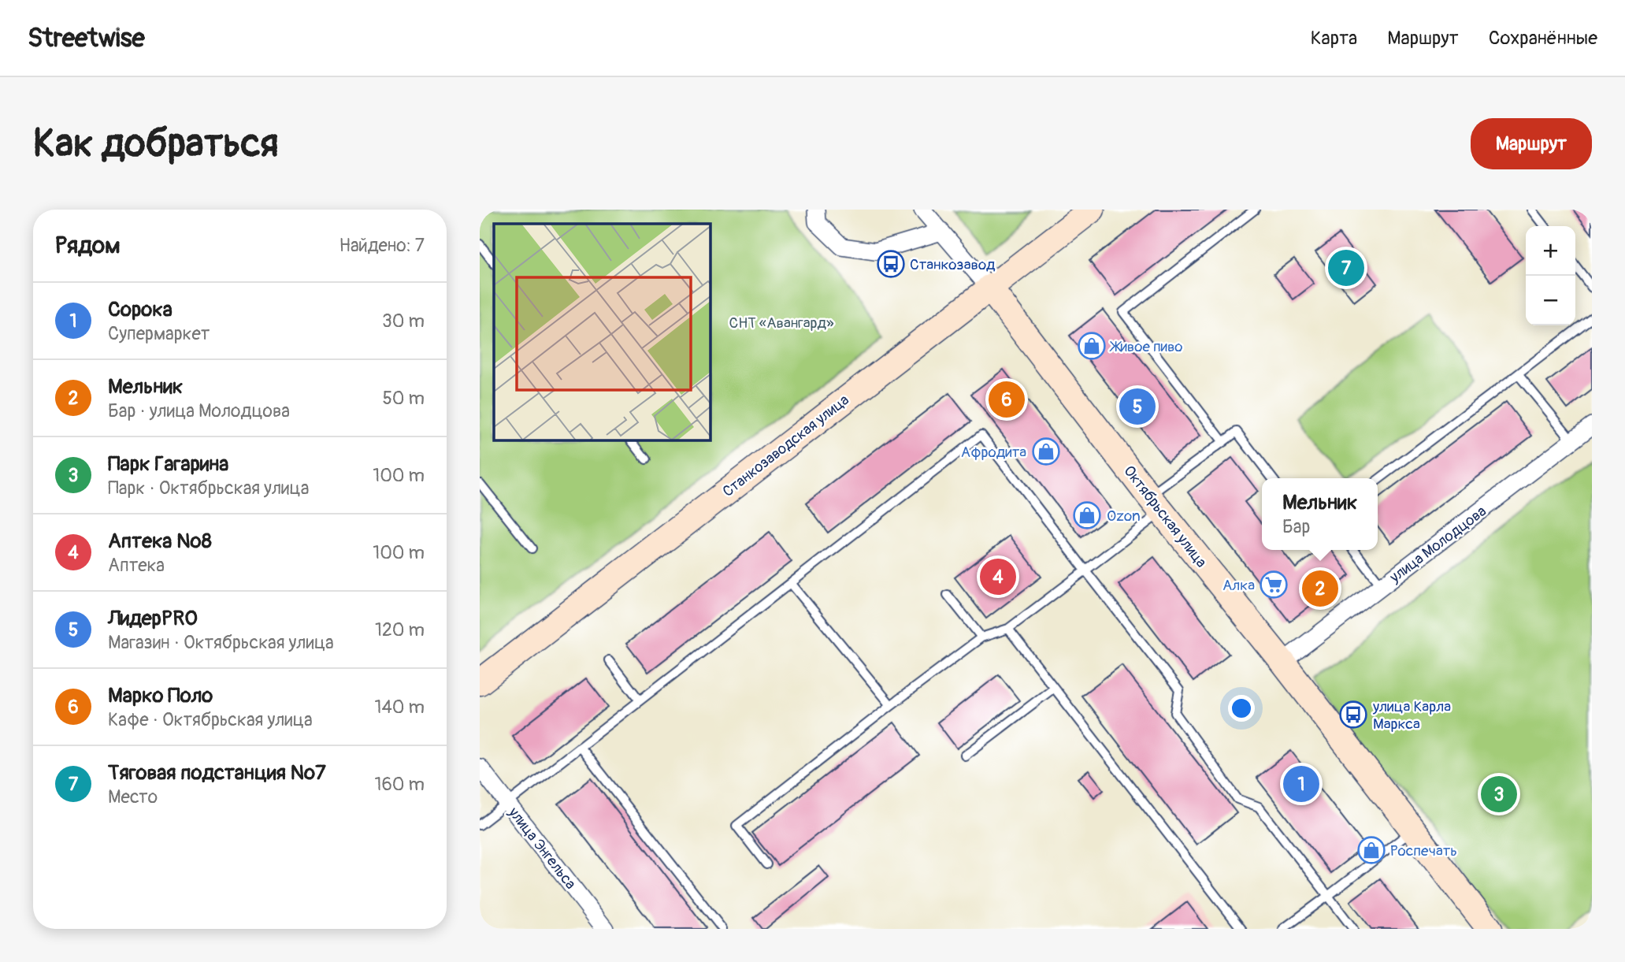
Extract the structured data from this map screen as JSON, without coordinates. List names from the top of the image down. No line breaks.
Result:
{"streets":{"main road":["Станкозаводская улица","Октябрьская улица"],"street":["улица Молодцова","улица Энгельса"]},"crossings":[["Станкозаводская улица","Октябрьская улица"],["Октябрьская улица","улица Молодцова"]],"parks":["СНТ «Авангард»"],"places":{"bus stop":["Станкозавод","улица Карла Маркса"],"shop":["Живое пиво","Афродита","Ozon","Роспечать"],"supermarket":["Алка"]},"page":{"header":"Streetwise","nav":["Карта","Маршрут","Сохранённые"],"buttons":"Маршрут","title":"Как добраться","heading":["Рядом","Найдено: 7"],"map_buttons":["+","−"],"pins":["7","6","5","4","2","1","3"],"list":[{"mark":"1","name":"Сорока","note":"Супермаркет","value":"30 m"},{"mark":"2","name":"Мельник","note":"Бар · улица Молодцова","value":"50 m"},{"mark":"3","name":"Парк Гагарина","note":"Парк · Октябрьская улица","value":"100 m"},{"mark":"4","name":"Аптека №8","note":"Аптека","value":"100 m"},{"mark":"5","name":"ЛидерPRO","note":"Магазин · Октябрьская улица","value":"120 m"},{"mark":"6","name":"Марко Поло","note":"Кафе · Октябрьская улица","value":"140 m"},{"mark":"7","name":"Тяговая подстанция №7","note":"Место","value":"160 m"}],"popup":["Мельник","Бар"]}}
